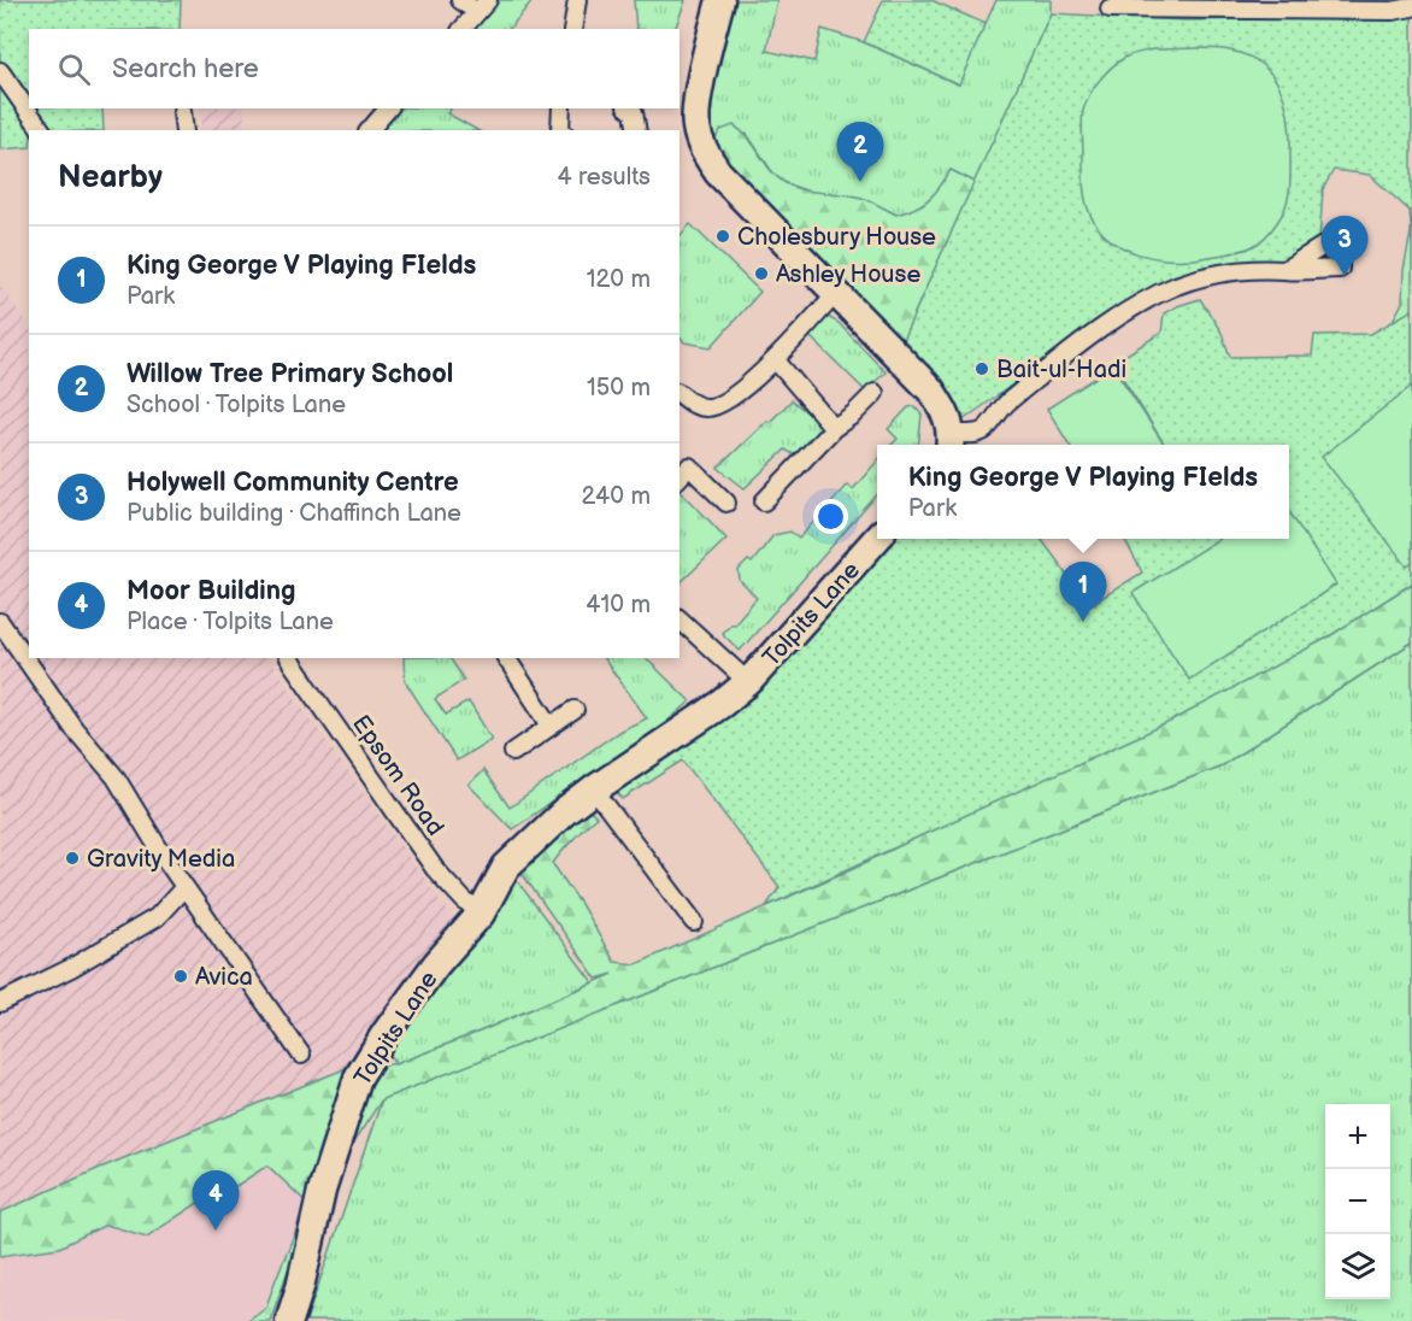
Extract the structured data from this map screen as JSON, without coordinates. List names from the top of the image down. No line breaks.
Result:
{"streets":{"main road":["Tolpits Lane"],"street":["Epsom Road"]},"crossings":[["Tolpits Lane","Epsom Road"]],"places":["Cholesbury House","Ashley House","Bait-ul-Hadi","Gravity Media","Avica"],"page":{"search":"Search here","pins":["2","3","1","4"],"heading":["Nearby","4 results"],"list":[{"mark":"1","name":"King George V Playing FIelds","note":"Park","value":"120 m"},{"mark":"2","name":"Willow Tree Primary School","note":"School · Tolpits Lane","value":"150 m"},{"mark":"3","name":"Holywell Community Centre","note":"Public building · Chaffinch Lane","value":"240 m"},{"mark":"4","name":"Moor Building","note":"Place · Tolpits Lane","value":"410 m"}],"popup":["King George V Playing FIelds","Park"],"map_buttons":["+","−"]}}
